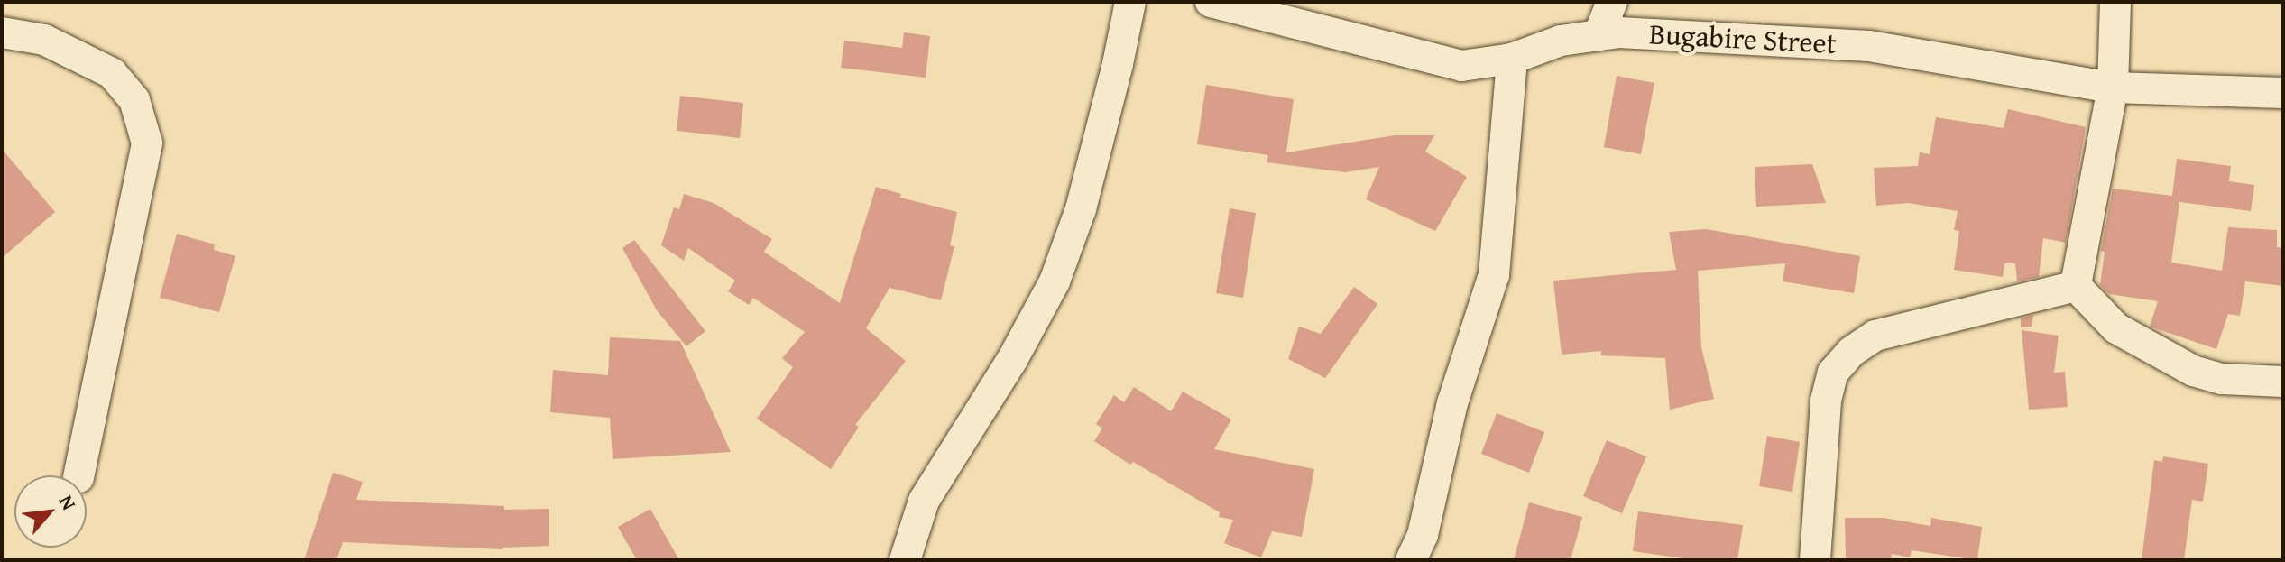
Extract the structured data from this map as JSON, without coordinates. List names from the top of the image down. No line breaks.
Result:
{"streets":{"street":["Bugabire Street"]},"north":"top right"}
